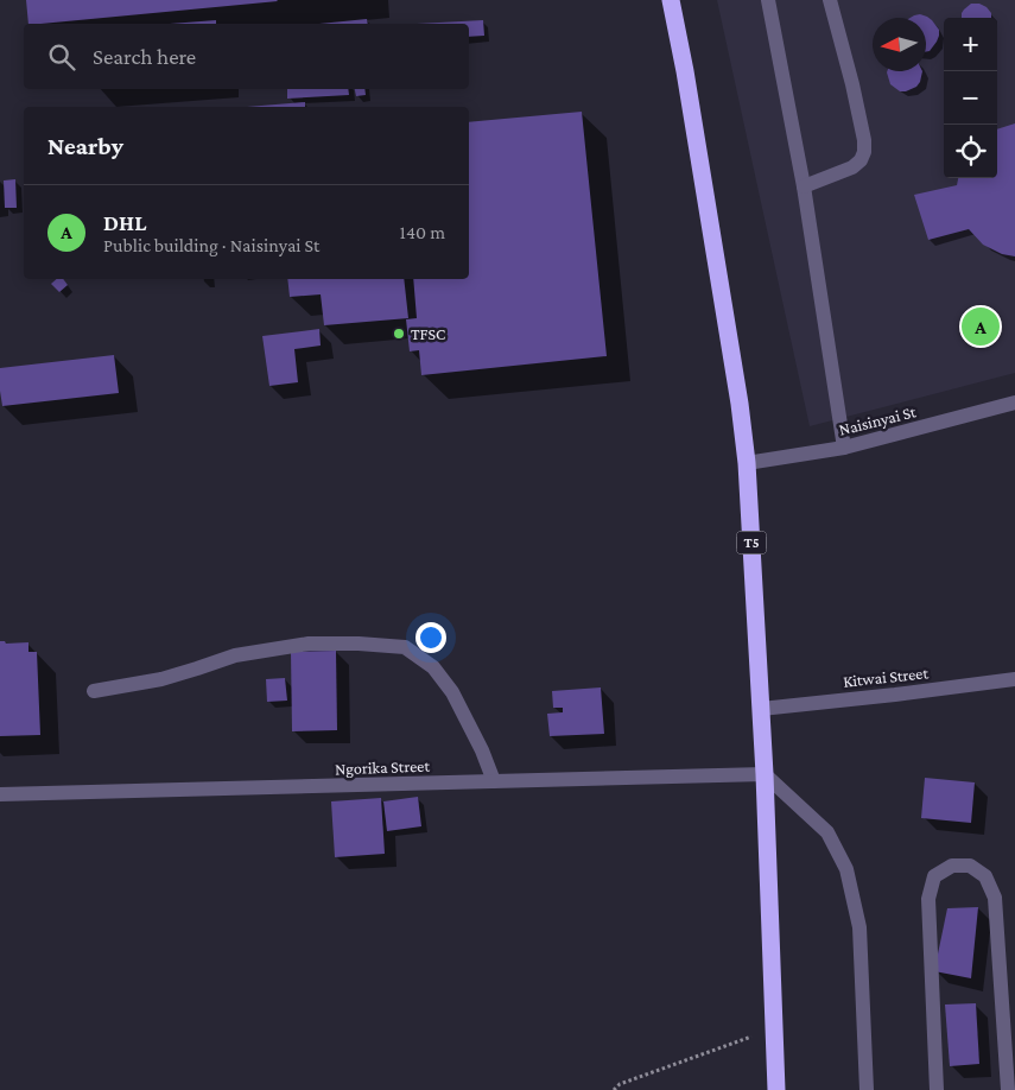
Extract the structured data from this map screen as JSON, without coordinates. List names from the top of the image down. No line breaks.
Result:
{"streets":{"highway":["T5"],"street":["Naisinyai St","Kitwai Street","Ngorika Street"]},"crossings":[["Naisinyai St","T5"],["T5","Kitwai Street"],["T5","Ngorika Street"]],"places":["TFSC"],"north":"left","page":{"map_buttons":["+","−"],"search":"Search here","heading":"Nearby","list":[{"mark":"A","name":"DHL","note":"Public building · Naisinyai St","value":"140 m"}],"pins":"A"}}
